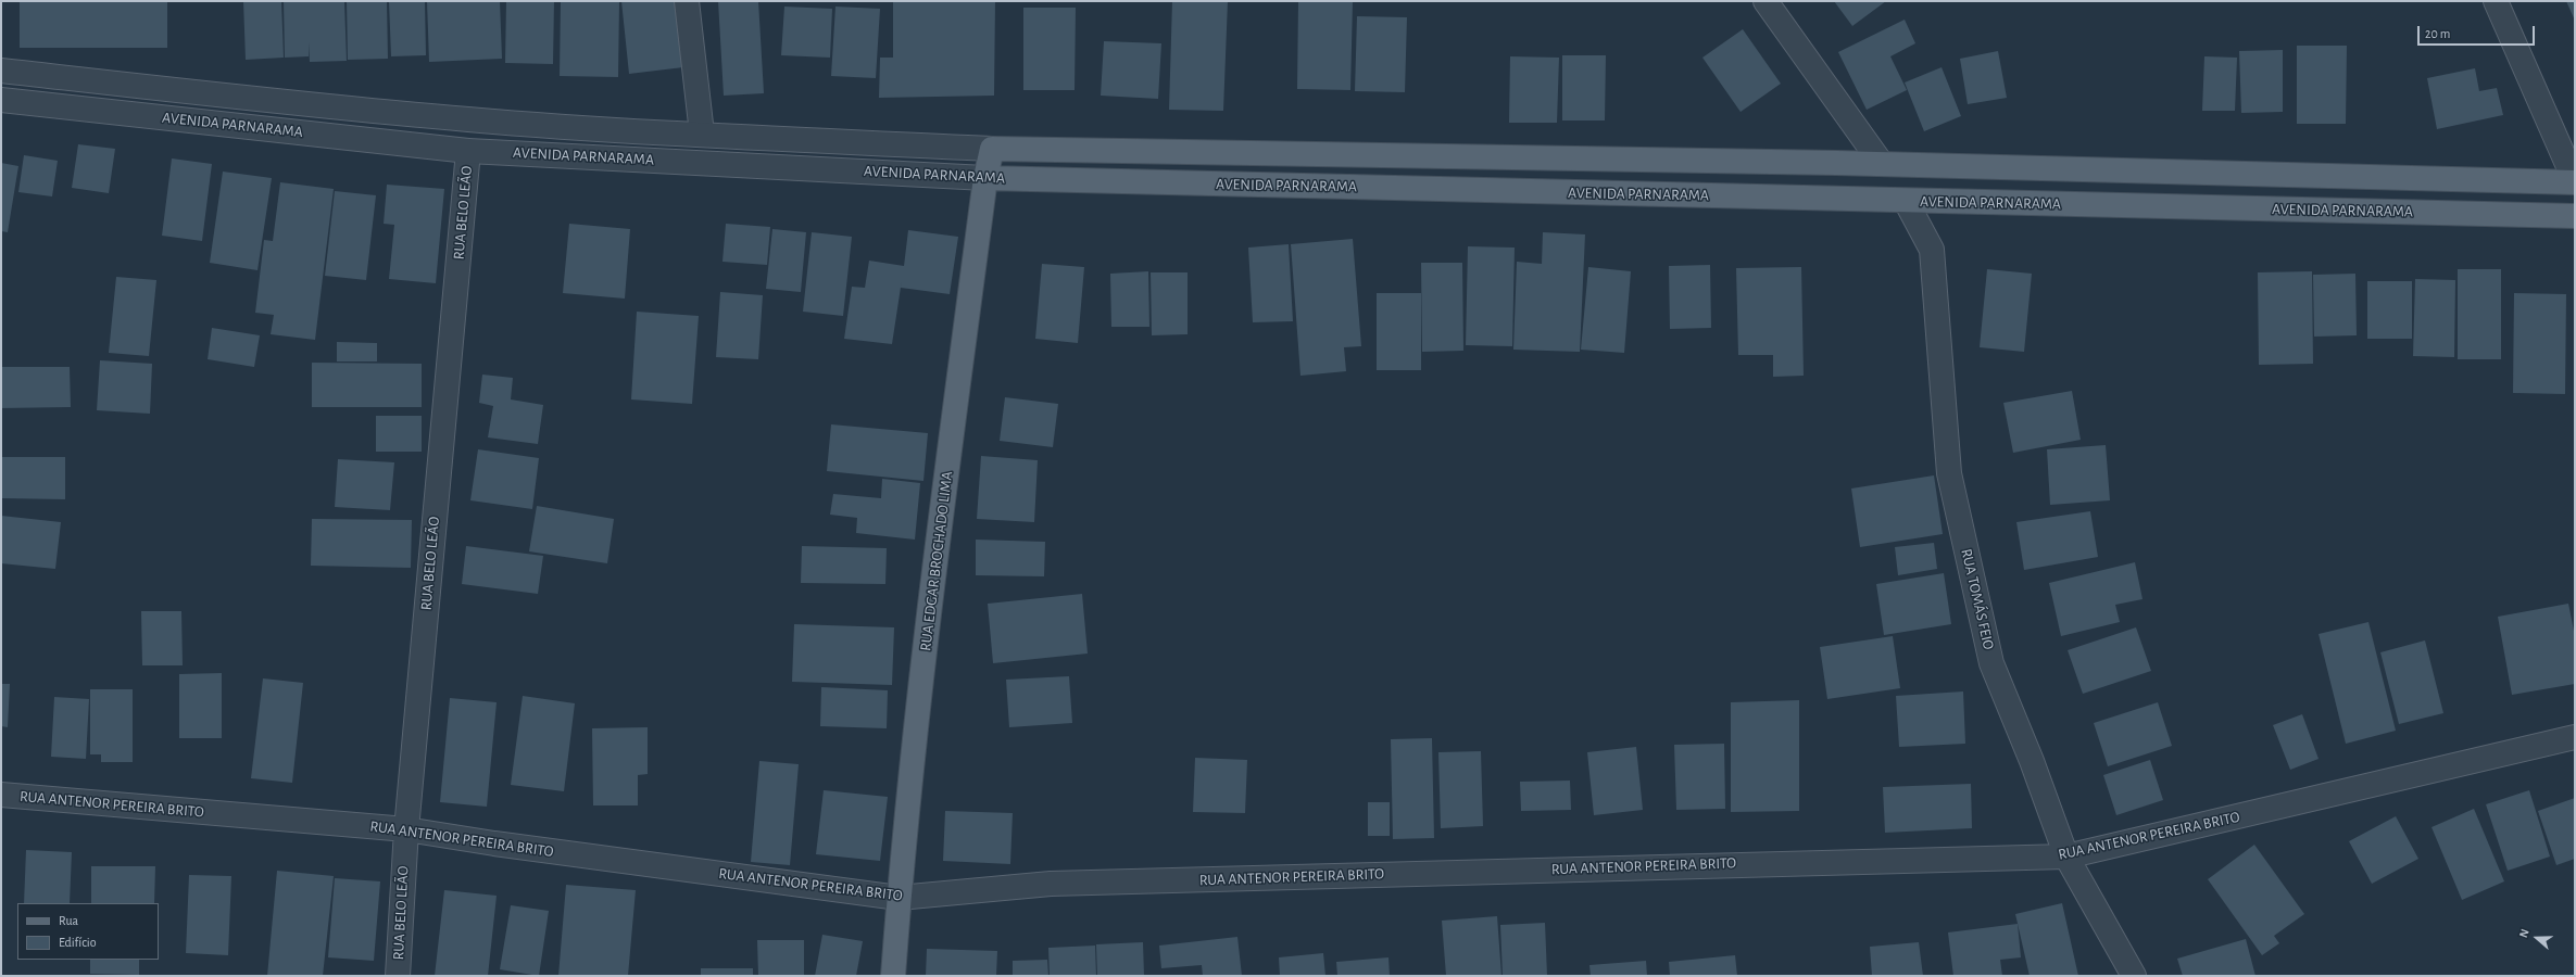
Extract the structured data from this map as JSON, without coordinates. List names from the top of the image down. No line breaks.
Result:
{"streets":{"main road":["AVENIDA PARNARAMA","RUA EDGAR BROCHADO LIMA"],"street":["RUA BELO LEÃO","RUA TOMÁS FEIO","RUA ANTENOR PEREIRA BRITO"]},"crossings":[["AVENIDA PARNARAMA","RUA BELO LEÃO"],["AVENIDA PARNARAMA","RUA EDGAR BROCHADO LIMA"],["AVENIDA PARNARAMA","RUA TOMÁS FEIO"],["RUA BELO LEÃO","RUA ANTENOR PEREIRA BRITO"],["RUA EDGAR BROCHADO LIMA","RUA ANTENOR PEREIRA BRITO"],["RUA TOMÁS FEIO","RUA ANTENOR PEREIRA BRITO"]],"legend":["Rua","Edifício"],"scale_bar":"20 m","north":"left"}
